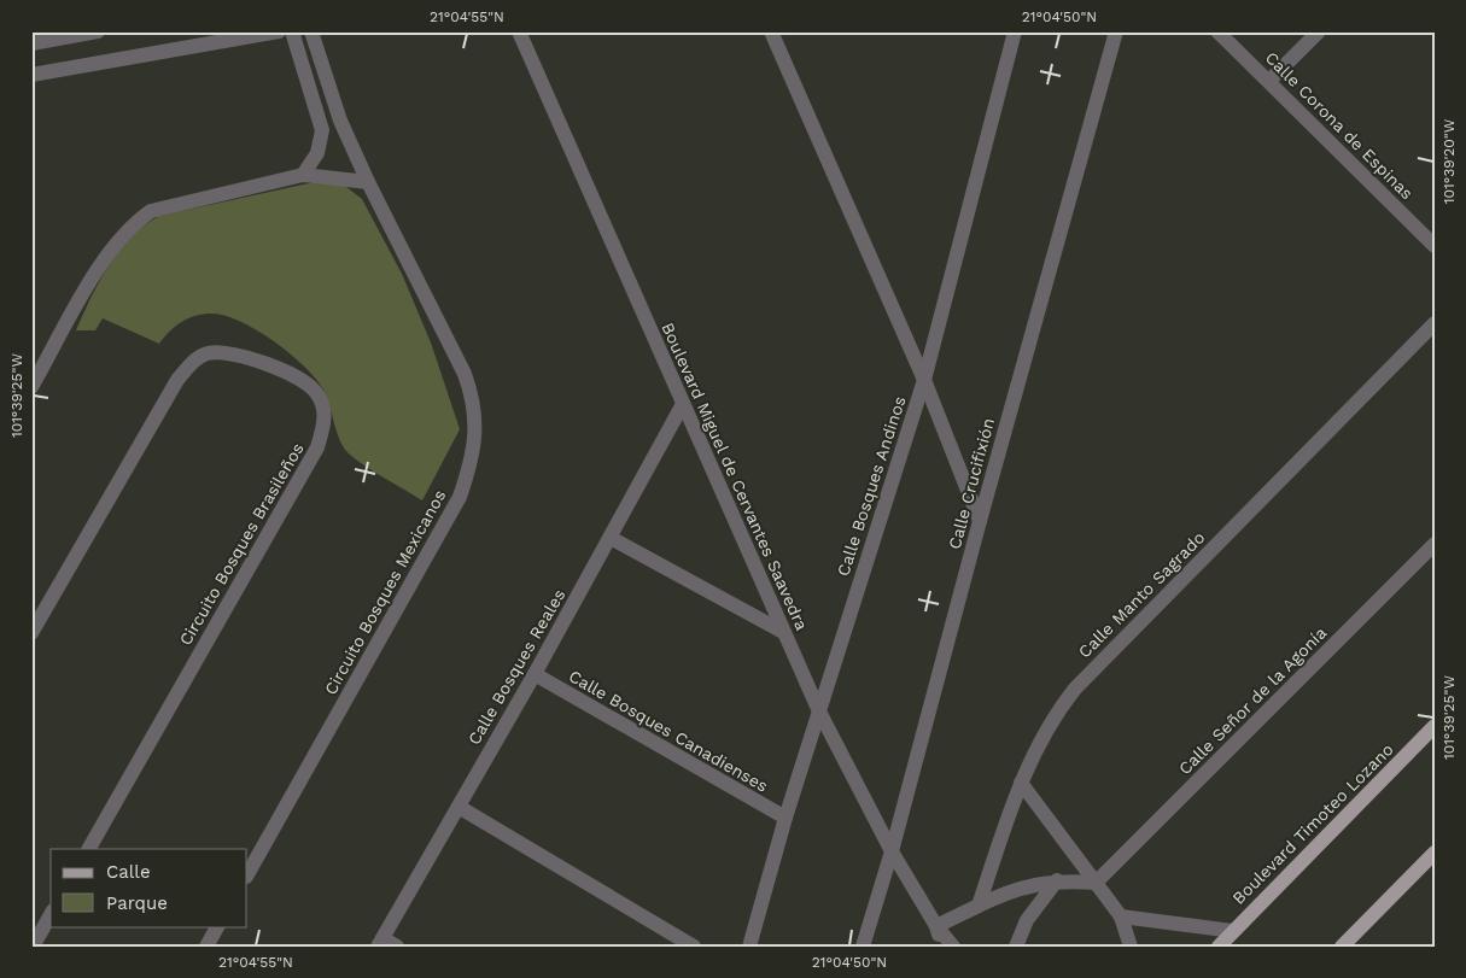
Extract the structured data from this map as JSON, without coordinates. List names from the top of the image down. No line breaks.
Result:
{"streets":{"main road":["Boulevard Timoteo Lozano"],"street":["Calle Corona de Espinas","Boulevard Miguel de Cervantes Saavedra","Calle Crucifixión","Calle Bosques Andinos","Circuito Bosques Brasileños","Circuito Bosques Mexicanos","Calle Manto Sagrado","Calle Bosques Reales","Calle Señor de la Agonía","Calle Bosques Canadienses"]},"crossings":[["Boulevard Miguel de Cervantes Saavedra","Calle Crucifixión"],["Boulevard Miguel de Cervantes Saavedra","Calle Bosques Andinos"],["Boulevard Miguel de Cervantes Saavedra","Calle Bosques Reales"],["Calle Bosques Andinos","Calle Bosques Canadienses"],["Calle Bosques Reales","Calle Bosques Canadienses"]],"legend":["Calle","Parque"],"coordinates":["21°04'55\"N","21°04'50\"N","101°39'20\"W","101°39'25\"W"]}
